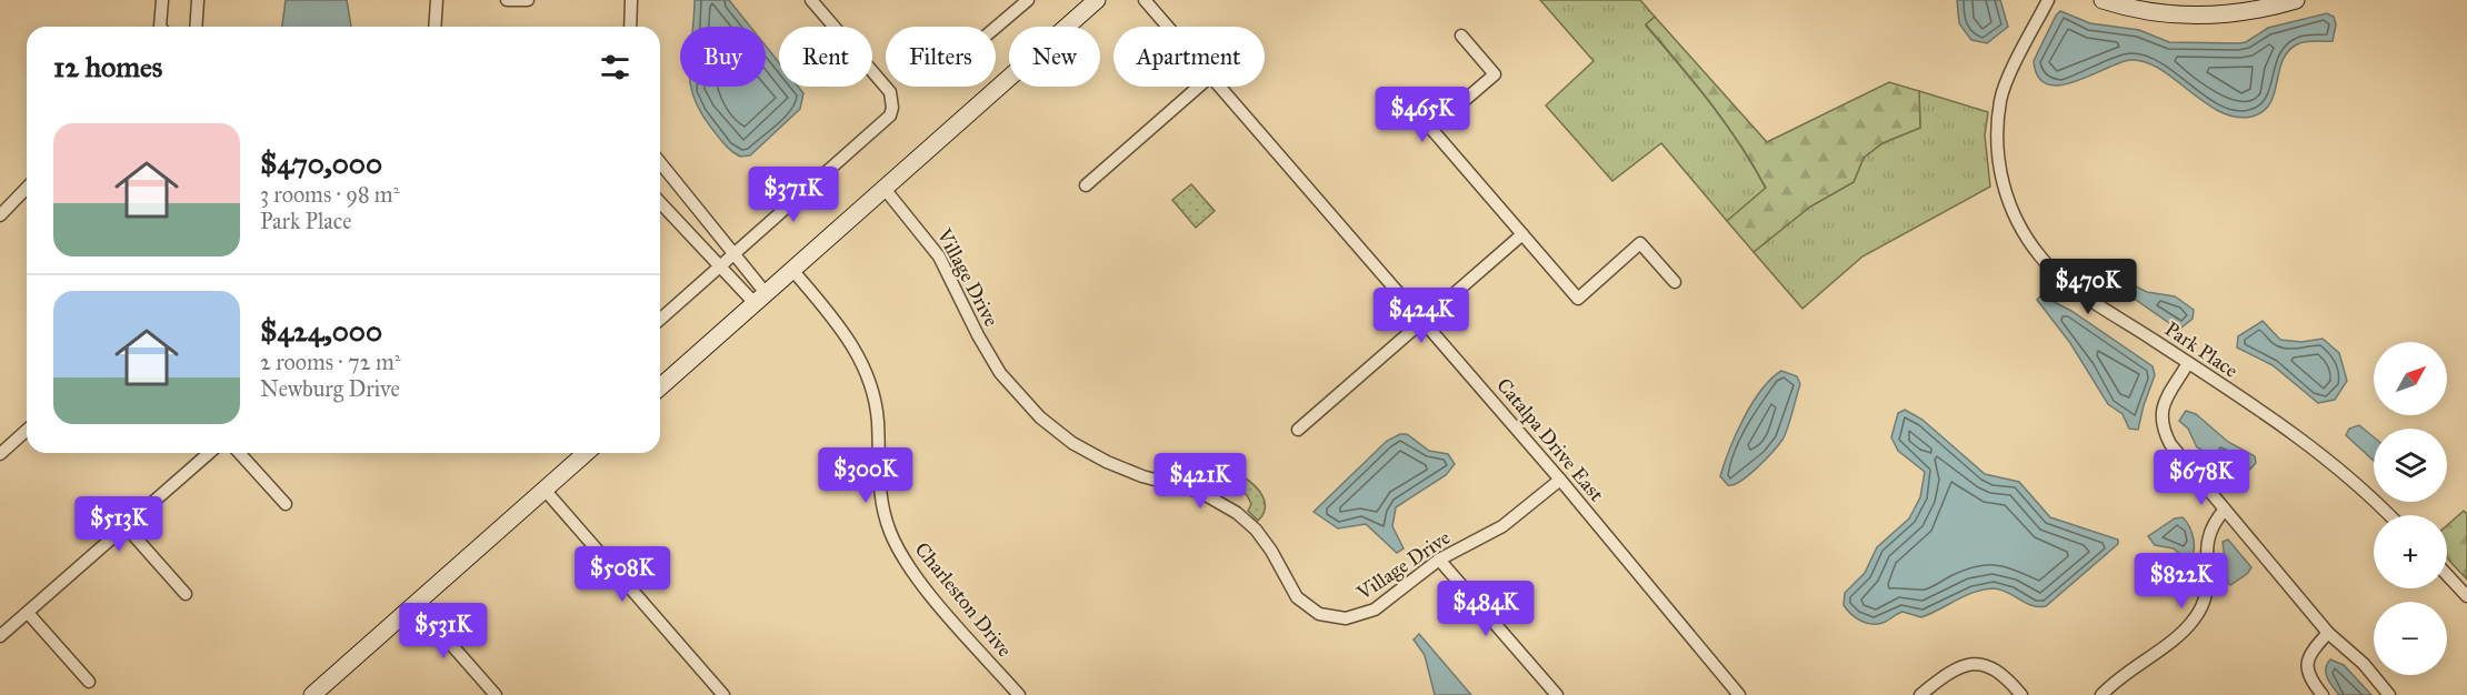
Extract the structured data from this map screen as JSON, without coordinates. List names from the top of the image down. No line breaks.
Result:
{"streets":{"street":["Village Drive","Park Place","Catalpa Drive East","Charleston Drive"]},"crossings":[["Village Drive","Catalpa Drive East"]],"north":"top right","page":{"chip":["Buy","Rent","Filters","New","Apartment"],"heading":"12 homes","price":["$465K","$371K","$470K","$424K","$300K","$678K","$421K","$513K","$508K","$822K","$484K","$531K"],"list":[{"name":"$470,000","note":"3 rooms · 98 m² · Park Place"},{"name":"$424,000","note":"2 rooms · 72 m² · Newburg Drive"}],"map_buttons":["+","−"]}}
